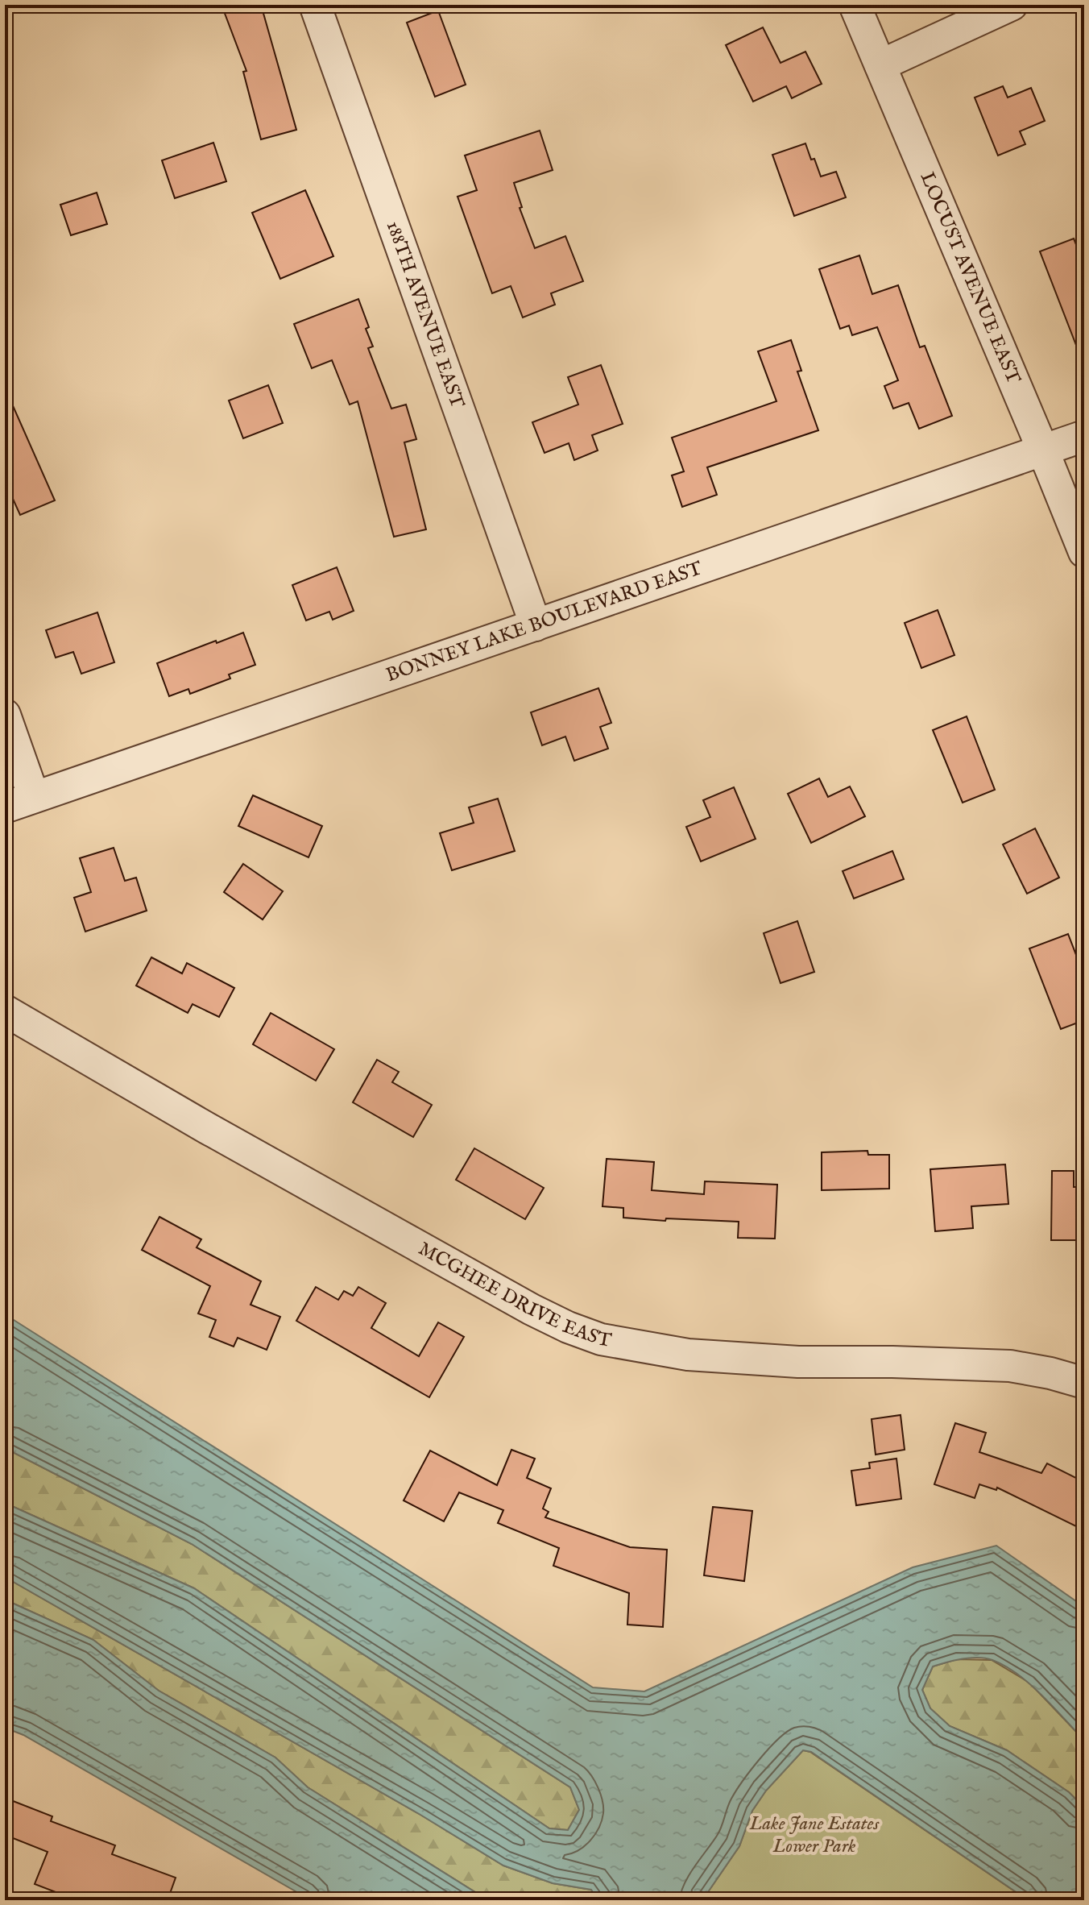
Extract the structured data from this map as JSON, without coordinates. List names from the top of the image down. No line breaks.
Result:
{"streets":{"street":["LOCUST AVENUE EAST","188TH AVENUE EAST","BONNEY LAKE BOULEVARD EAST","MCGHEE DRIVE EAST"]},"crossings":[["LOCUST AVENUE EAST","BONNEY LAKE BOULEVARD EAST"],["188TH AVENUE EAST","BONNEY LAKE BOULEVARD EAST"]],"parks":["Lake Jane Estates Lower Park"]}
